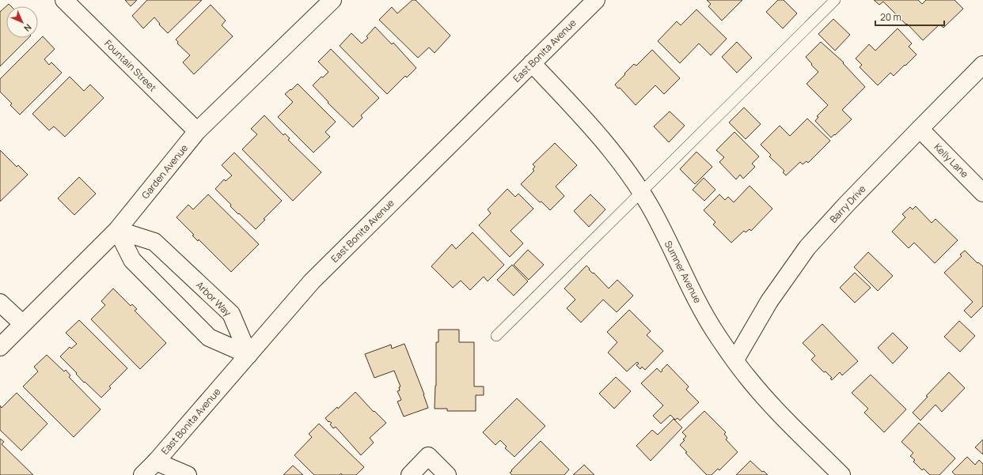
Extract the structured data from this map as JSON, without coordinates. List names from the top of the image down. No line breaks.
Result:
{"streets":{"street":["East Bonita Avenue","Fountain Street","Kelly Lane","Garden Avenue","Barry Drive","Sumner Avenue","Arbor Way"]},"crossings":[["East Bonita Avenue","Sumner Avenue"],["East Bonita Avenue","Arbor Way"],["Fountain Street","Garden Avenue"],["Kelly Lane","Barry Drive"],["Garden Avenue","Arbor Way"],["Barry Drive","Sumner Avenue"]],"scale_bar":"20 m","north":"bottom right"}
